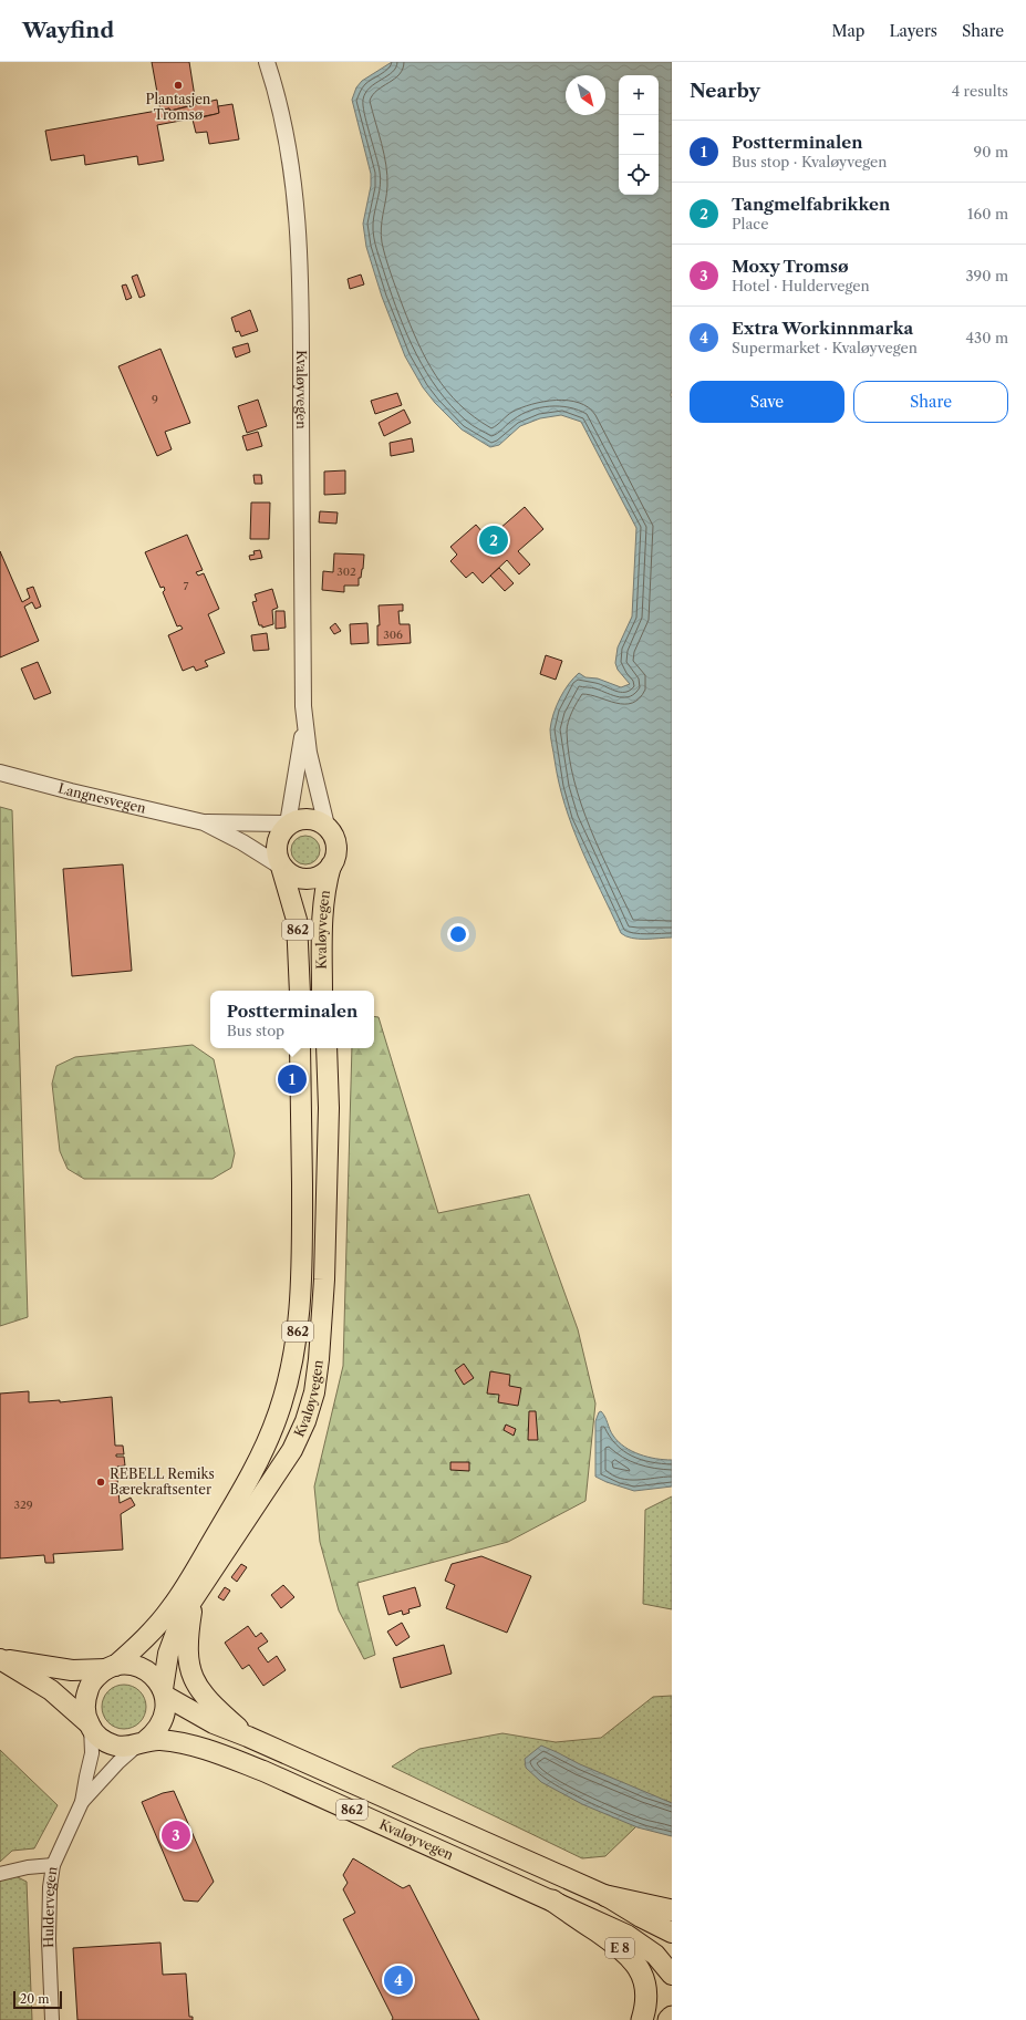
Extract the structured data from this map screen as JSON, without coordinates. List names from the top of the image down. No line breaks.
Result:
{"streets":{"highway":["E 8"],"main road":["Kvaløyvegen","862"],"street":["Langnesvegen","Huldervegen"]},"crossings":[["Kvaløyvegen","Langnesvegen"],["Kvaløyvegen","862"],["Kvaløyvegen","Huldervegen"],["Kvaløyvegen","E 8"],["Langnesvegen","862"],["862","Huldervegen"]],"places":["Plantasjen Tromsø","REBELL Remiks Bærekraftsenter"],"house_numbers":["9","302","7","306","329"],"scale_bar":"20 m","north":"bottom right","page":{"header":"Wayfind","nav":["Map","Layers","Share"],"heading":["Nearby","4 results"],"map_buttons":["+","−"],"list":[{"mark":"1","name":"Postterminalen","note":"Bus stop · Kvaløyvegen","value":"90 m"},{"mark":"2","name":"Tangmelfabrikken","note":"Place","value":"160 m"},{"mark":"3","name":"Moxy Tromsø","note":"Hotel · Huldervegen","value":"390 m"},{"mark":"4","name":"Extra Workinnmarka","note":"Supermarket · Kvaløyvegen","value":"430 m"}],"buttons":["Save","Share"],"pins":["2","1","3","4"],"popup":["Postterminalen","Bus stop"],"scale":"20 m"}}
